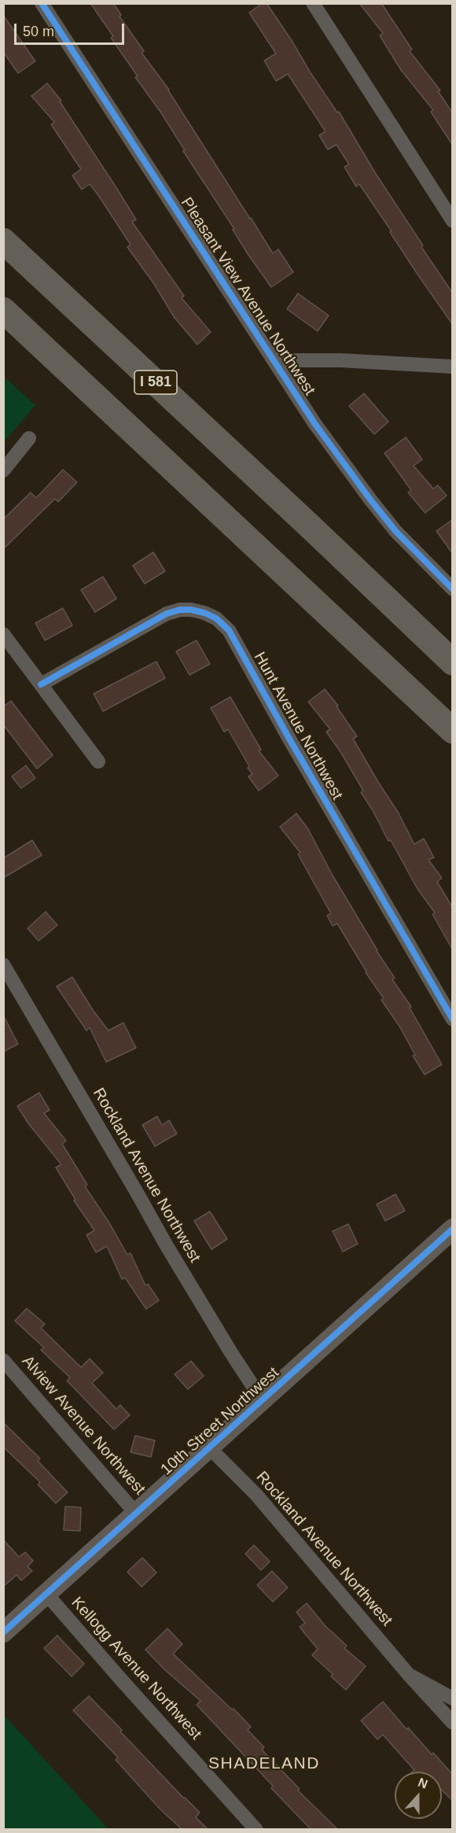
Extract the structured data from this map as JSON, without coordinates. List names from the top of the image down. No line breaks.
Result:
{"streets":{"highway":["I 581"],"main road":["10th Street Northwest"],"street":["Pleasant View Avenue Northwest","Hunt Avenue Northwest","Rockland Avenue Northwest","Alview Avenue Northwest","Kellogg Avenue Northwest"]},"crossings":[["Rockland Avenue Northwest","10th Street Northwest"],["10th Street Northwest","Alview Avenue Northwest"],["10th Street Northwest","Kellogg Avenue Northwest"]],"districts":["SHADELAND"],"scale_bar":"50 m","north":"top"}
